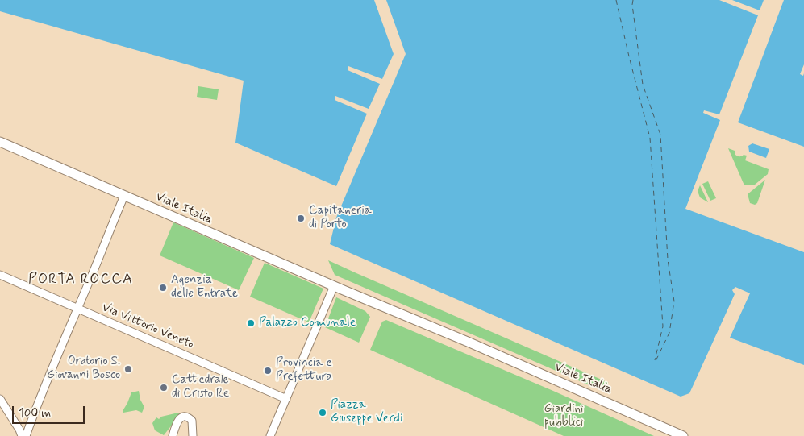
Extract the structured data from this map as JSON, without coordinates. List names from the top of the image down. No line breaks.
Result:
{"streets":{"main road":["Viale Italia"],"street":["Via Vittorio Veneto"]},"districts":["PORTA ROCCA"],"parks":["Giardini pubblici"],"places":["Capitaneria di Porto","Agenzia delle Entrate","Palazzo Comunale","Oratorio S. Giovanni Bosco","Provincia e Prefettura","Cattedrale di Cristo Re","Piazza Giuseppe Verdi"],"scale_bar":"100 m"}
